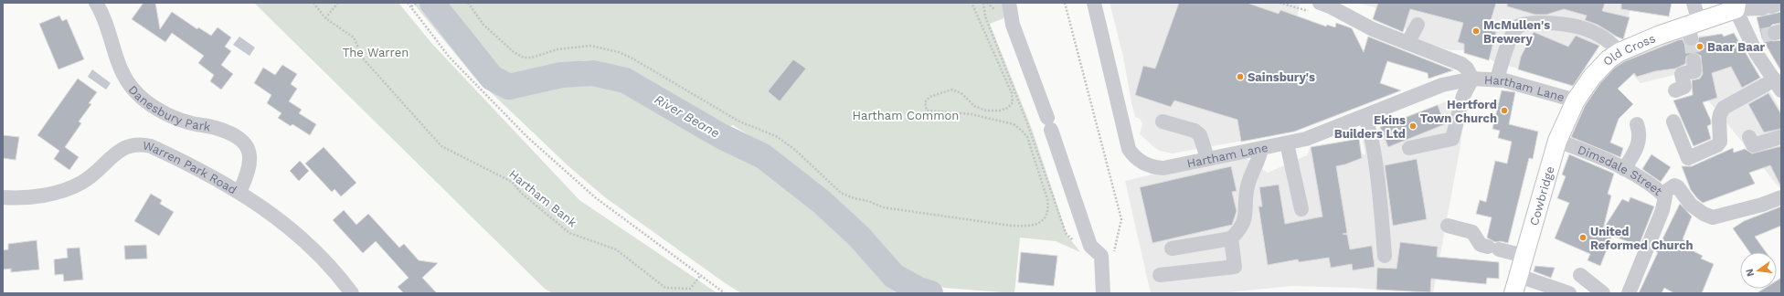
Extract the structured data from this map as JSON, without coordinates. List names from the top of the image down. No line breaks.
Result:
{"streets":{"main road":["Old Cross","Cowbridge"],"street":["Hartham Lane","Danesbury Park","Warren Park Road","Dimsdale Street"],"path":["Hartham Bank"]},"crossings":[["Old Cross","Hartham Lane"],["Old Cross","Cowbridge"],["Hartham Lane","Cowbridge"],["Danesbury Park","Warren Park Road"],["Dimsdale Street","Cowbridge"]],"water":["River Beane"],"parks":["The Warren","Hartham Common"],"places":["McMullen's Brewery","Baar Baar","Sainsbury's","Hertford Town Church","Ekins Builders Ltd","United Reformed Church"],"north":"left"}
